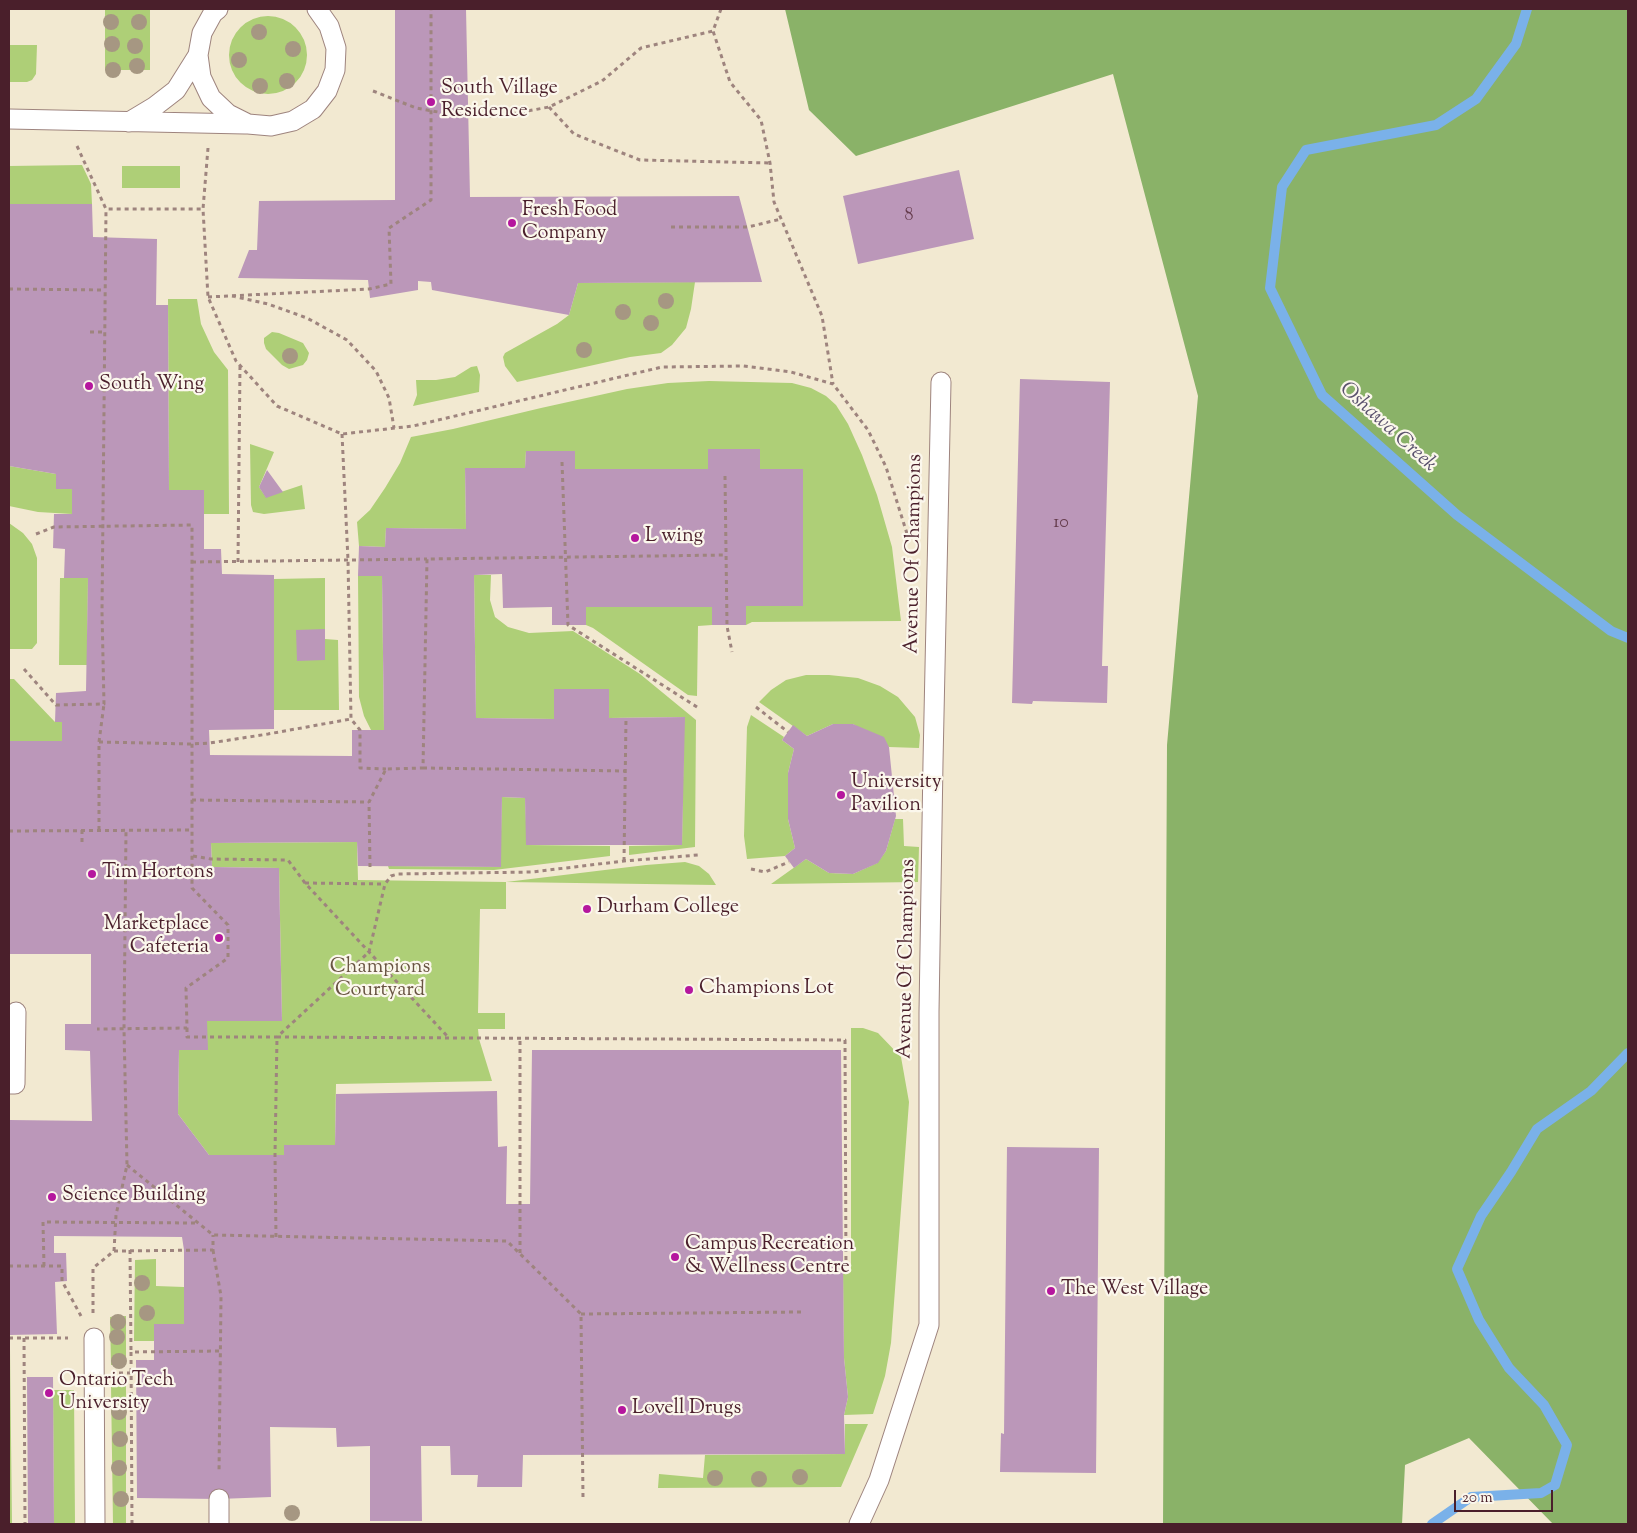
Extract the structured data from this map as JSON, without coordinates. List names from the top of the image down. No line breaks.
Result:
{"streets":{"lane":["Avenue Of Champions"]},"water":["Oshawa Creek"],"parks":["Champions Courtyard"],"places":["South Village Residence","Fresh Food Company","South Wing","L wing","University Pavilion","Tim Hortons","Durham College","Marketplace Cafeteria","Champions Lot","Science Building","Campus Recreation & Wellness Centre","The West Village","Ontario Tech University","Lovell Drugs"],"house_numbers":["8","10"],"scale_bar":"20 m"}
